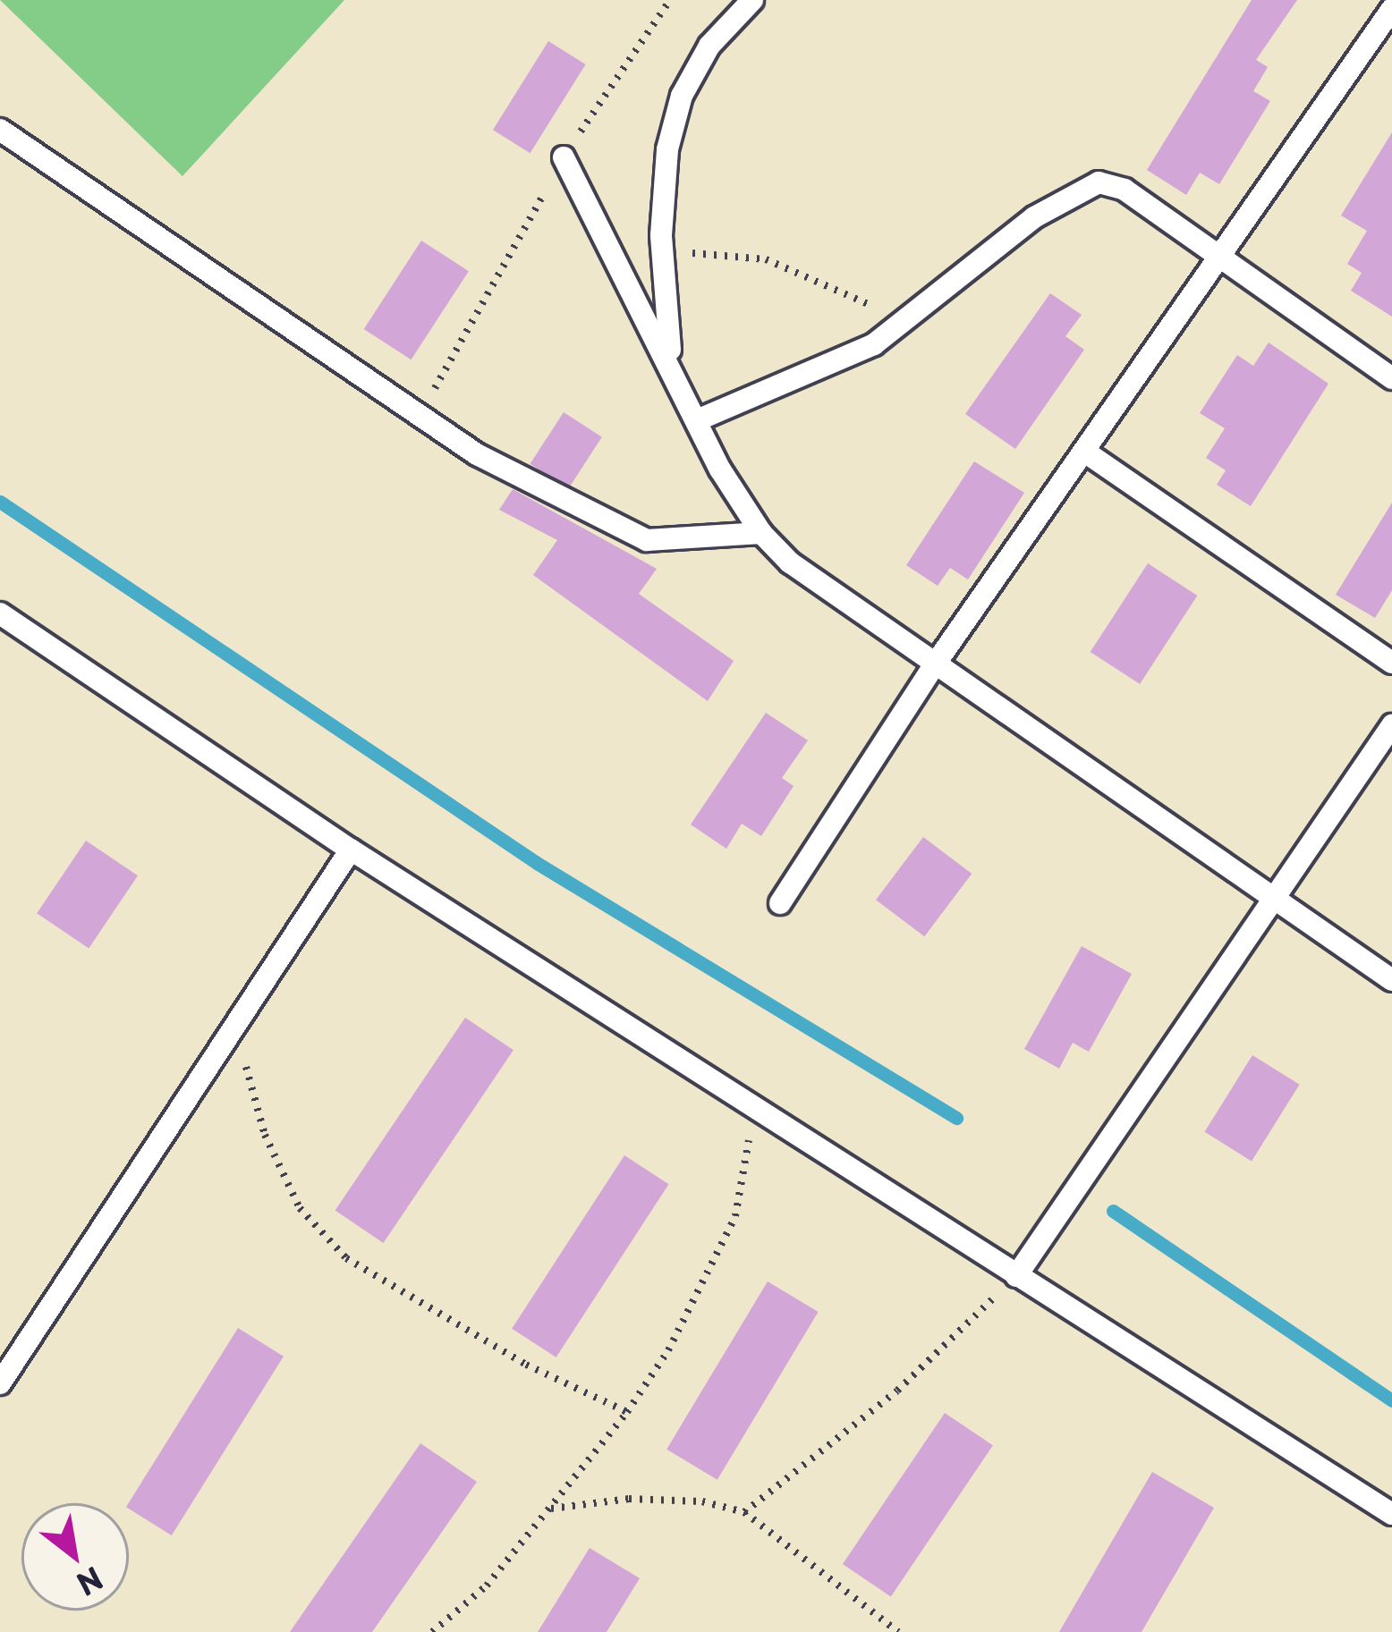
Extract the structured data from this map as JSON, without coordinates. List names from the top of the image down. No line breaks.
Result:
{"north":"bottom right"}
